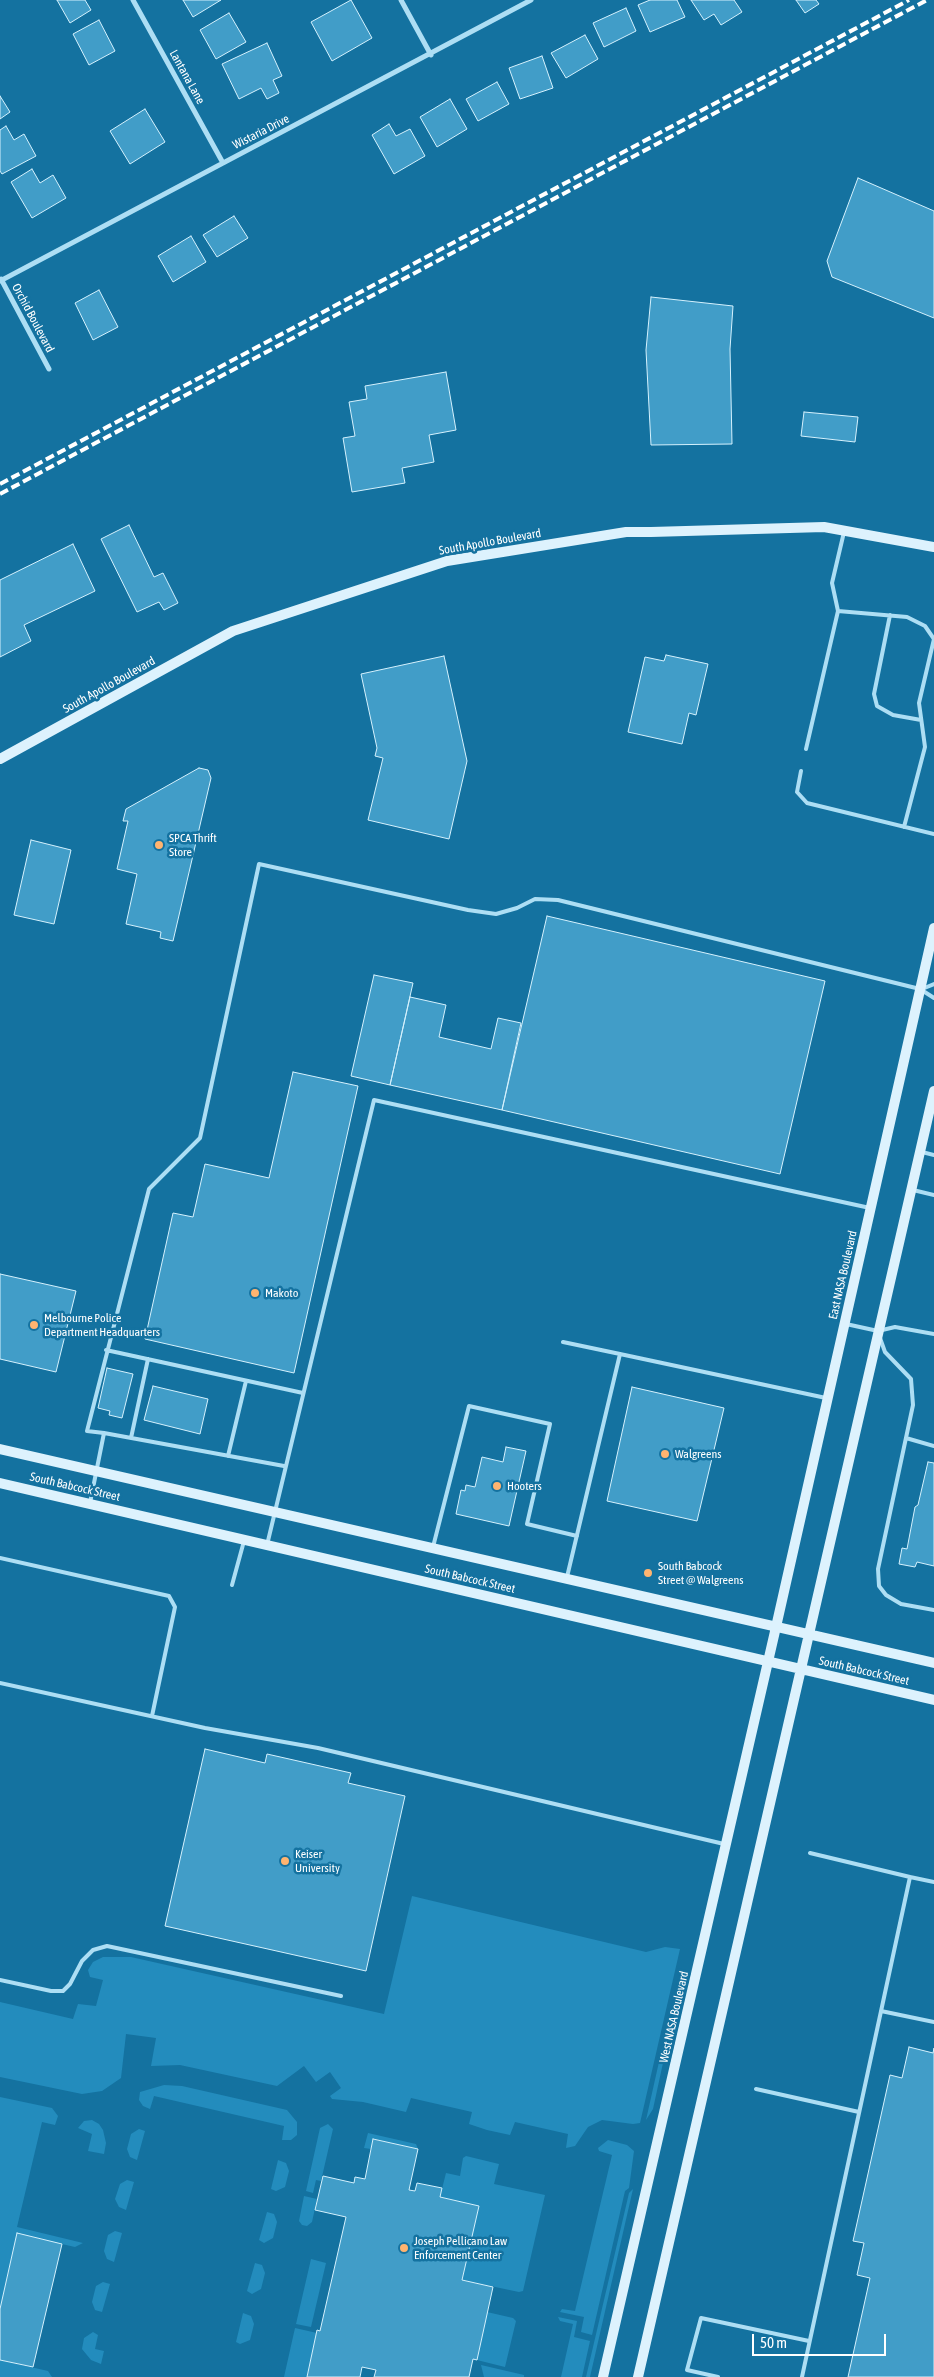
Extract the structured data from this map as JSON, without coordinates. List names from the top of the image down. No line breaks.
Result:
{"streets":{"main road":["South Apollo Boulevard","East NASA Boulevard","South Babcock Street","West NASA Boulevard"],"street":["Lantana Lane","Wistaria Drive","Orchid Boulevard"]},"crossings":[["Lantana Lane","Wistaria Drive"],["Wistaria Drive","Orchid Boulevard"],["East NASA Boulevard","South Babcock Street"],["South Babcock Street","West NASA Boulevard"]],"places":["SPCA Thrift Store","Makoto","Melbourne Police Department Headquarters","Walgreens","Hooters","South Babcock Street @ Walgreens","Keiser University","Joseph Pellicano Law Enforcement Center"],"scale_bar":"50 m"}
